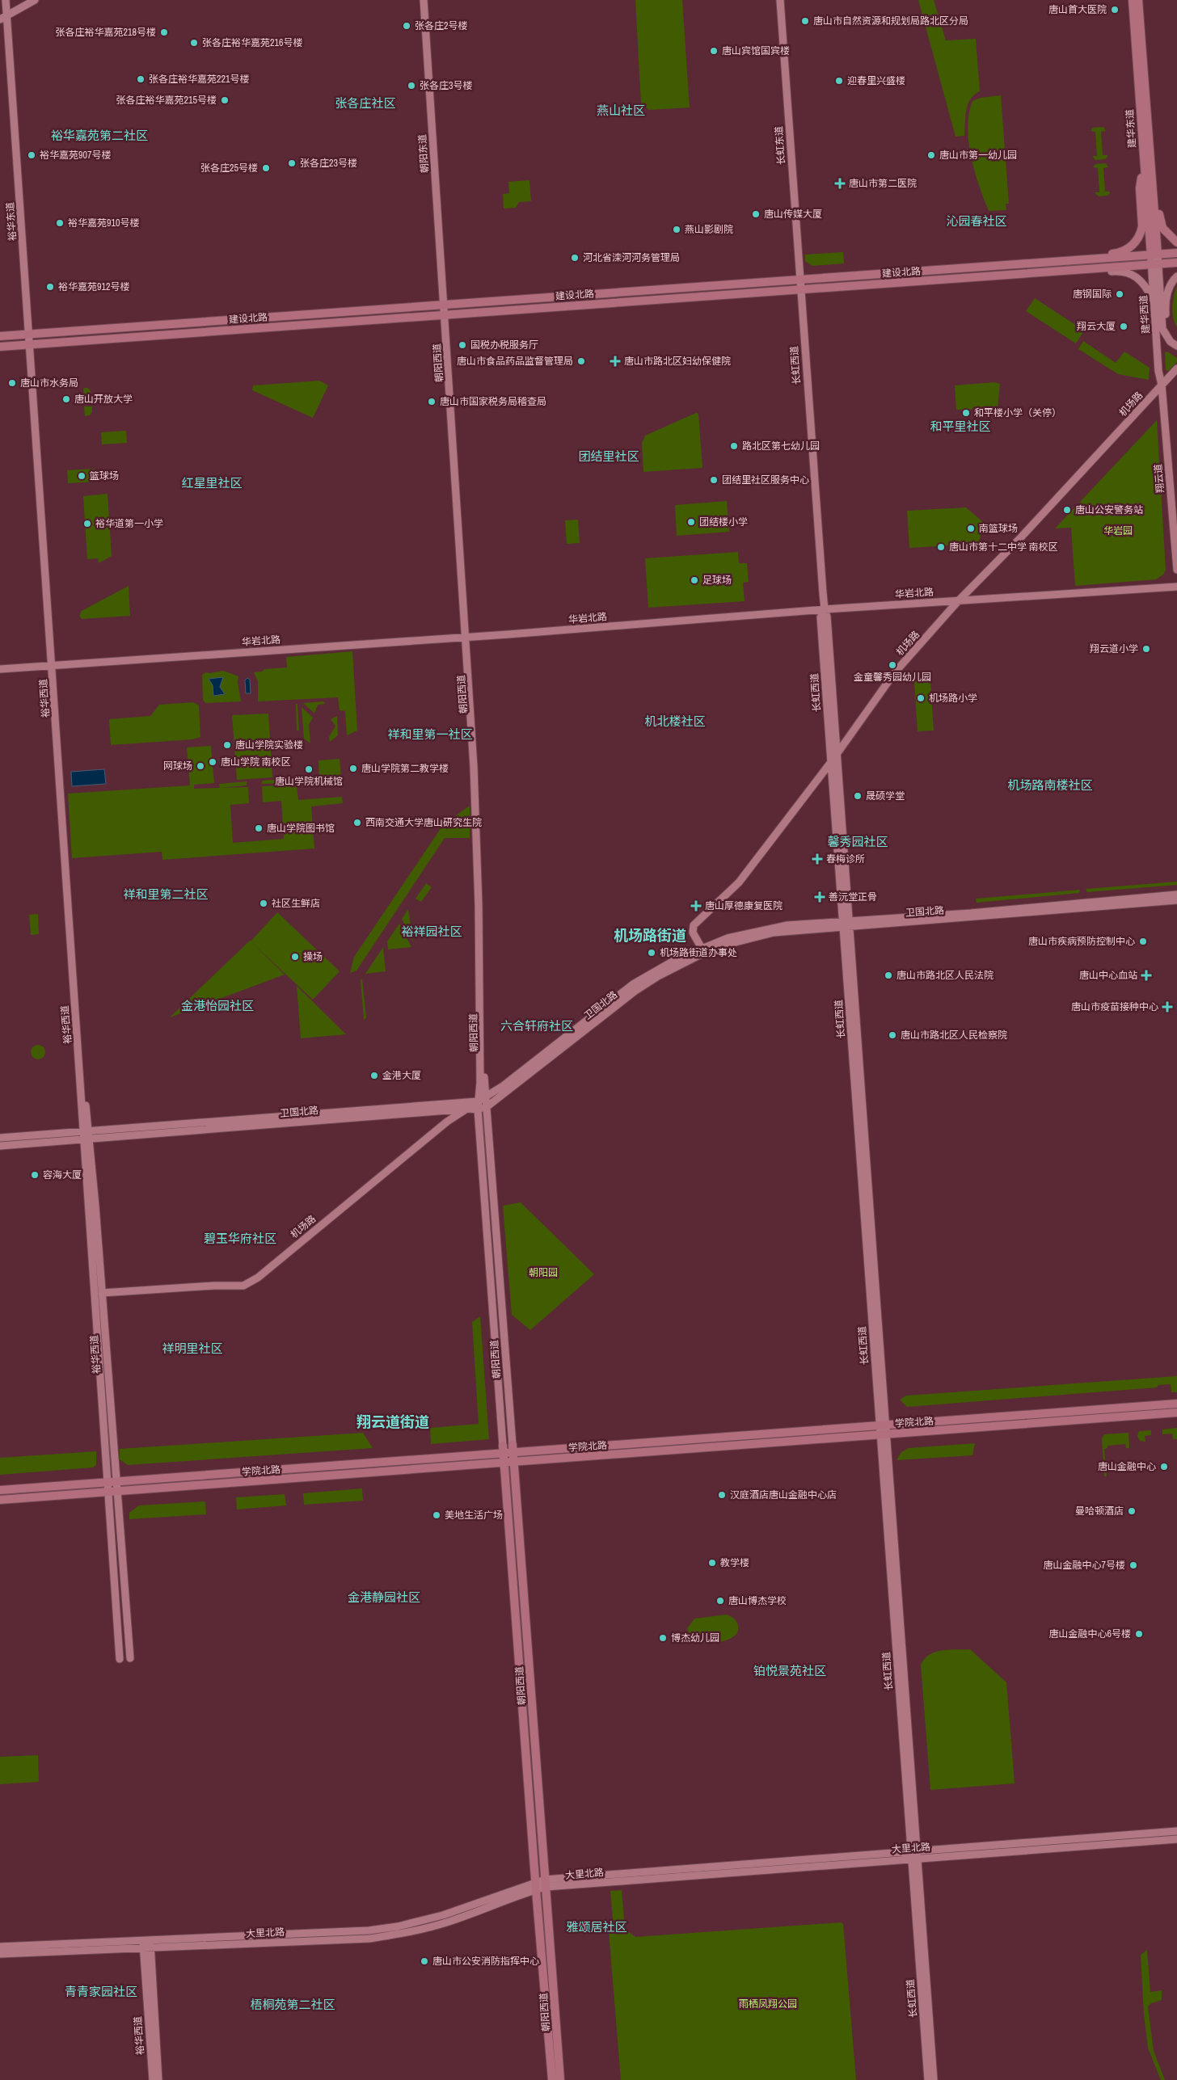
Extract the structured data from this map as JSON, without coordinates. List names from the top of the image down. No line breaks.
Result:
{"streets":{"main road":["建华东道","长虹东道","朝阳东道","裕华东道","建设北路","建华西道","朝阳西道","长虹西道","机场路","翔云道","华岩北路","裕华西道","卫国北路","学院北路","大里北路"]},"crossings":[["建华东道","建设北路"],["建华东道","建华西道"],["长虹东道","建设北路"],["长虹东道","长虹西道"],["朝阳东道","建设北路"],["朝阳东道","朝阳西道"],["裕华东道","建设北路"],["裕华东道","裕华西道"],["建设北路","建华西道"],["建设北路","朝阳西道"],["建设北路","长虹西道"],["建设北路","裕华西道"],["建华西道","机场路"],["建华西道","翔云道"],["朝阳西道","华岩北路"],["朝阳西道","卫国北路"],["朝阳西道","学院北路"],["朝阳西道","大里北路"],["长虹西道","机场路"],["长虹西道","华岩北路"],["长虹西道","卫国北路"],["长虹西道","学院北路"],["长虹西道","大里北路"],["机场路","翔云道"],["机场路","华岩北路"],["机场路","裕华西道"],["机场路","卫国北路"],["华岩北路","裕华西道"],["裕华西道","卫国北路"],["裕华西道","学院北路"],["裕华西道","大里北路"]],"districts":["张各庄社区","燕山社区","裕华嘉苑第二社区","沁园春社区","和平里社区","团结里社区","红星里社区","机北楼社区","祥和里第一社区","机场路南楼社区","馨秀园社区","祥和里第二社区","裕祥园社区","机场路街道","金港怡园社区","六合轩府社区","碧玉华府社区","祥明里社区","翔云道街道","金港静园社区","铂悦景苑社区","雅颂居社区","青青家园社区","梧桐苑第二社区"],"parks":["华岩园","朝阳园","雨栖凤翔公园"],"places":{"other":["唐山首大医院","唐山市自然资源和规划局路北区分局","张各庄2号楼","张各庄裕华嘉苑218号楼","张各庄裕华嘉苑216号楼","唐山宾馆国宾楼","张各庄裕华嘉苑221号楼","迎春里兴盛楼","张各庄3号楼","张各庄裕华嘉苑215号楼","裕华嘉苑907号楼","唐山市第一幼儿园","张各庄23号楼","张各庄25号楼","唐山传媒大厦","裕华嘉苑910号楼","燕山影剧院","河北省滦河河务管理局","裕华嘉苑912号楼","唐钢国际","翔云大厦","国税办税服务厅","唐山市食品药品监督管理局","唐山市水务局","唐山开放大学","唐山市国家税务局稽查局","和平楼小学（关停）","路北区第七幼儿园","篮球场","团结里社区服务中心","唐山公安警务站","团结楼小学","裕华道第一小学","南篮球场","唐山市第十二中学 南校区","足球场","翔云道小学","金童馨秀园幼儿园","机场路小学","唐山学院实验楼","唐山学院 南校区","网球场","唐山学院第二教学楼","唐山学院机械馆","晟硕学堂","西南交通大学唐山研究生院","唐山学院图书馆","社区生鲜店","唐山市疾病预防控制中心","机场路街道办事处","操场","唐山市路北区人民法院","唐山市路北区人民检察院","金港大厦","容海大厦","唐山金融中心","汉庭酒店唐山金融中心店","曼哈顿酒店","美地生活广场","教学楼","唐山金融中心7号楼","唐山博杰学校","唐山金融中心6号楼","博杰幼儿园","唐山市公安消防指挥中心"],"health":["唐山市第二医院","唐山市路北区妇幼保健院","春梅诊所","善沅堂正骨","唐山厚德康复医院","唐山中心血站","唐山市疫苗接种中心"]}}
